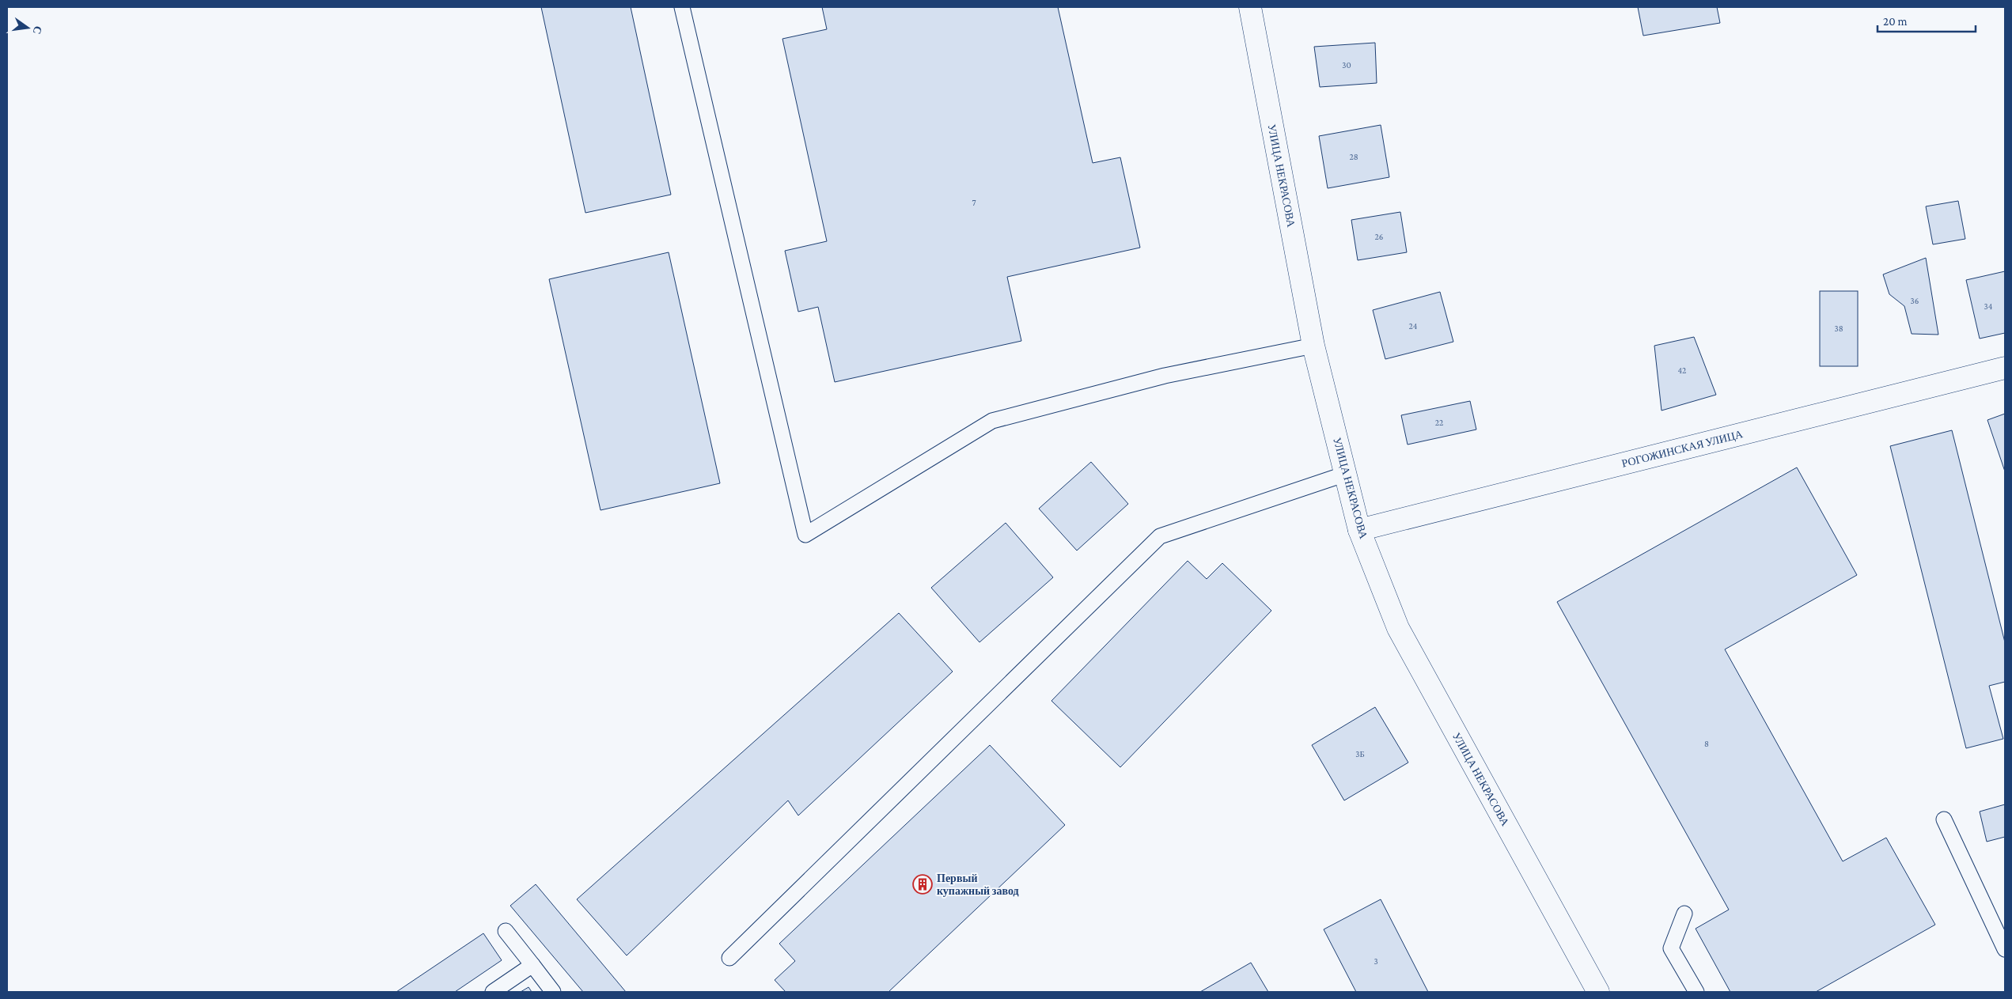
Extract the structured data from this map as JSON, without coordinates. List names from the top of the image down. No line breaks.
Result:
{"streets":{"street":["УЛИЦА НЕКРАСОВА","РОГОЖИНСКАЯ УЛИЦА"]},"crossings":[["УЛИЦА НЕКРАСОВА","РОГОЖИНСКАЯ УЛИЦА"]],"places":{"building":["Первый купажный завод"]},"house_numbers":["30","28","7","26","36","34","24","38","42","22","8","3Б","3"],"scale_bar":"20 m","north":"right"}
